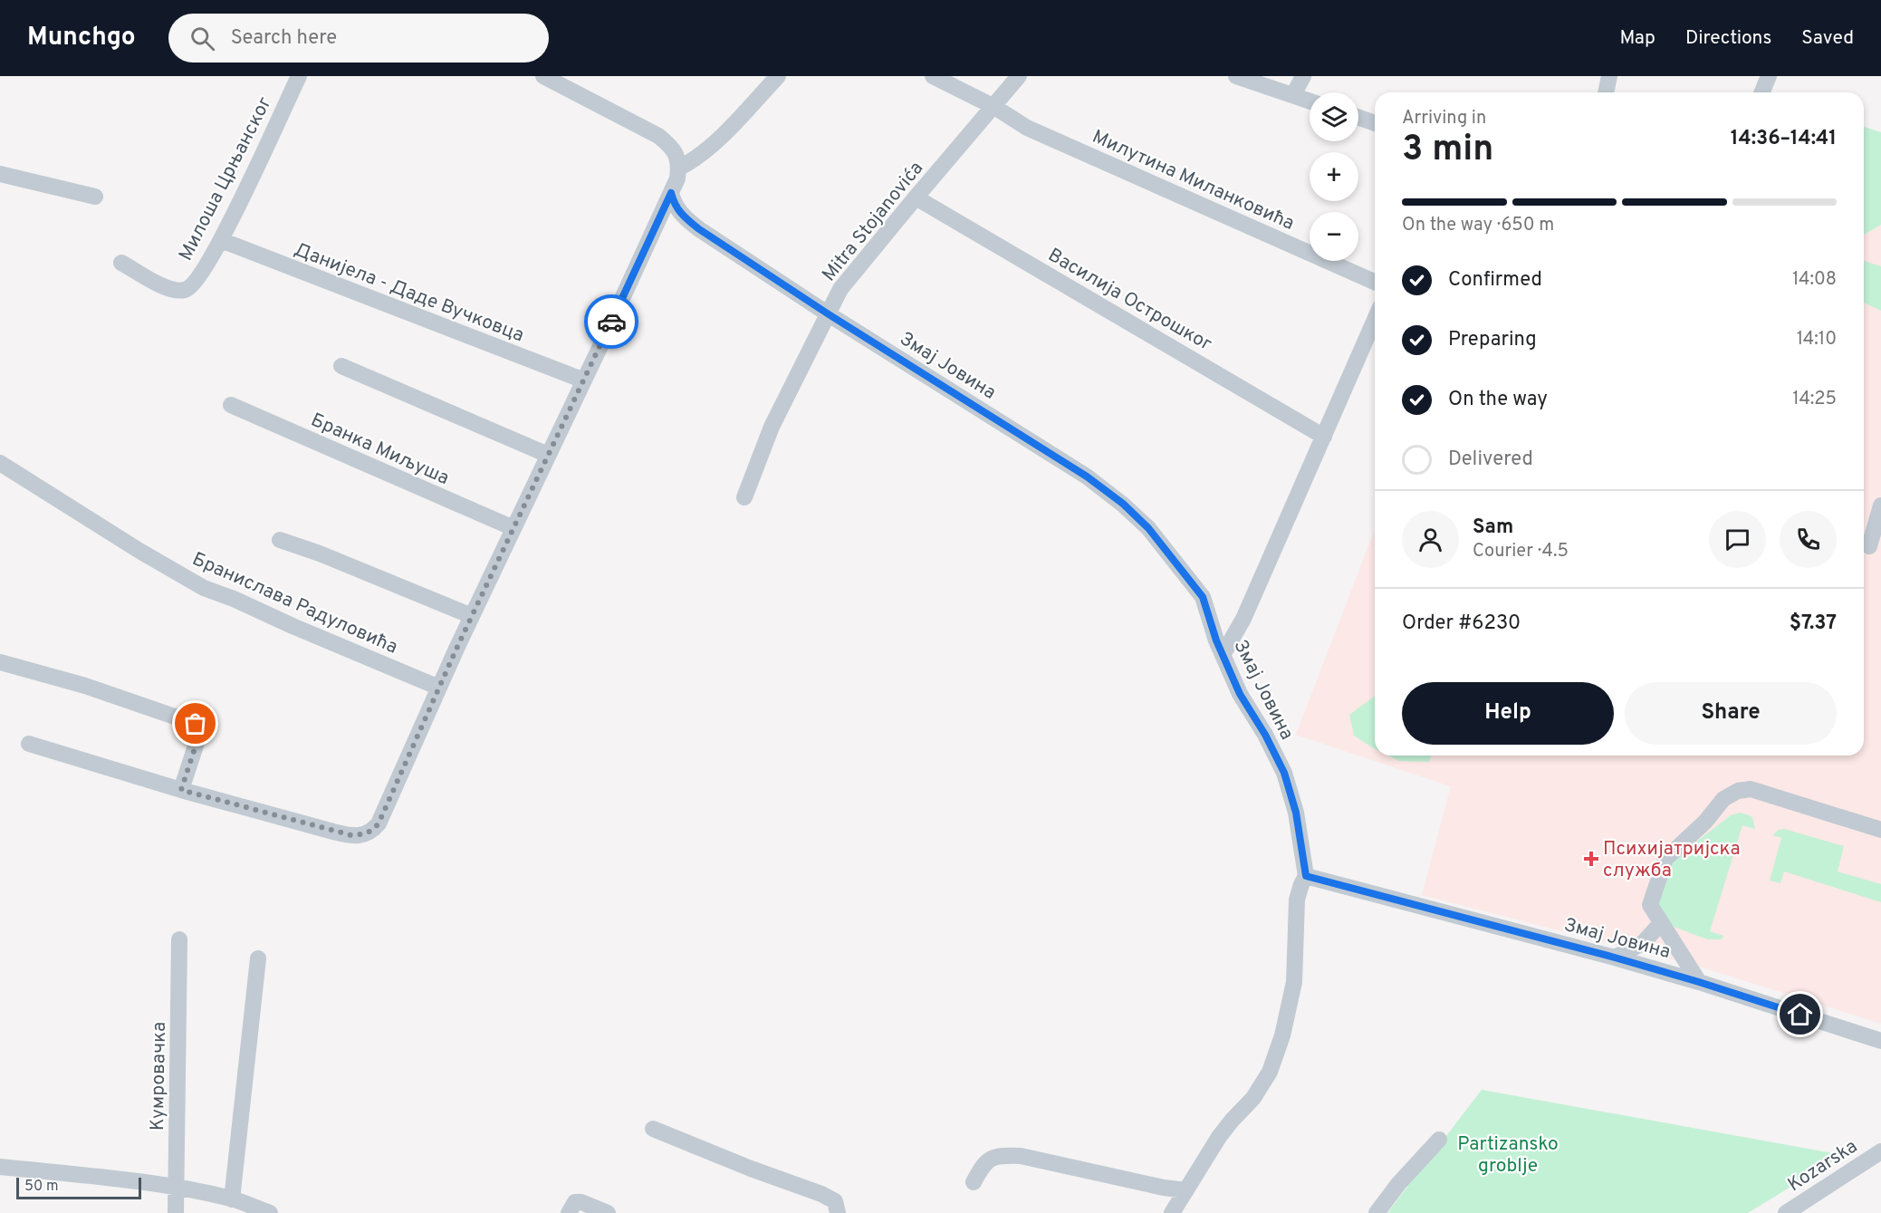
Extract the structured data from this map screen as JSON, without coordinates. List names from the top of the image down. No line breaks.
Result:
{"streets":{"street":["Милоша Црњанског","Милутина Миланковића","Mitra Stojanovića","Данијела - Даде Вучковца","Василија Острошког","Змај Јовина","Бранка Миљуша","Бранислава Радуловића","Кумровачка","Kozarska"]},"crossings":[["Милоша Црњанског","Данијела - Даде Вучковца"],["Милутина Миланковића","Mitra Stojanovića"],["Mitra Stojanovića","Василија Острошког"],["Mitra Stojanovića","Змај Јовина"]],"parks":["Partizansko groblje"],"places":{"health":["Психијатријска служба"]},"scale_bar":"50 m","page":{"header":"Munchgo","search":"Search here","nav":["Map","Directions","Saved"],"map_buttons":["+","−"],"heading":["3 min","Arriving in","14:36–14:41"],"panel":["Sam","Courier · 4.5","Order #6230","$7.37"],"bar":"On the way · 650 m","list":[["Confirmed","14:08"],["Preparing","14:10"],["On the way","14:25"],"Delivered"],"buttons":["Help","Share"],"scale":"50 m"}}
